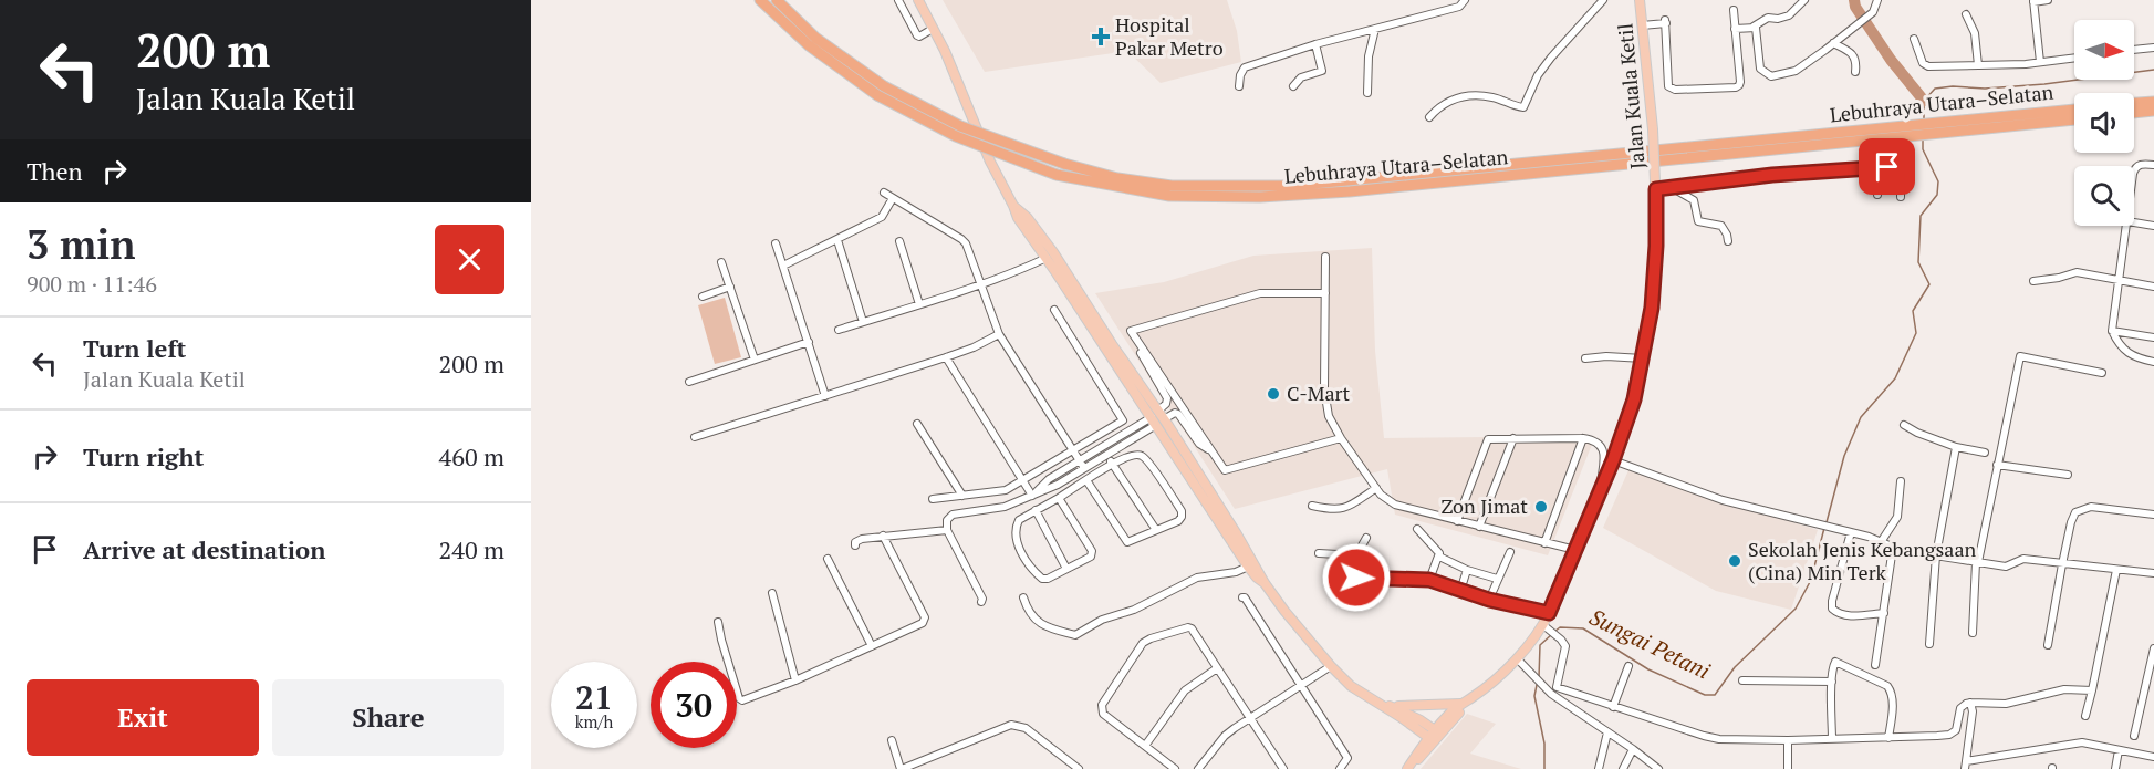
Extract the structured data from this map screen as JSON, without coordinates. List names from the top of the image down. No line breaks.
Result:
{"streets":{"highway":["Lebuhraya Utara–Selatan"],"main road":["Jalan Kuala Ketil"]},"water":["Sungai Petani"],"places":{"health":["Hospital Pakar Metro"],"other":["C-Mart","Zon Jimat","Sekolah Jenis Kebangsaan (Cina) Min Terk"]},"north":"right","page":{"turn":["200 m","Jalan Kuala Ketil"],"then":"Then","heading":["3 min","900 m · 11:46"],"list":[{"name":"Turn left","note":"Jalan Kuala Ketil","value":"200 m"},{"name":"Turn right","value":"460 m"},{"name":"Arrive at destination","value":"240 m"}],"speed":"21 km/h","limit":"30","buttons":["Exit","Share"]}}
